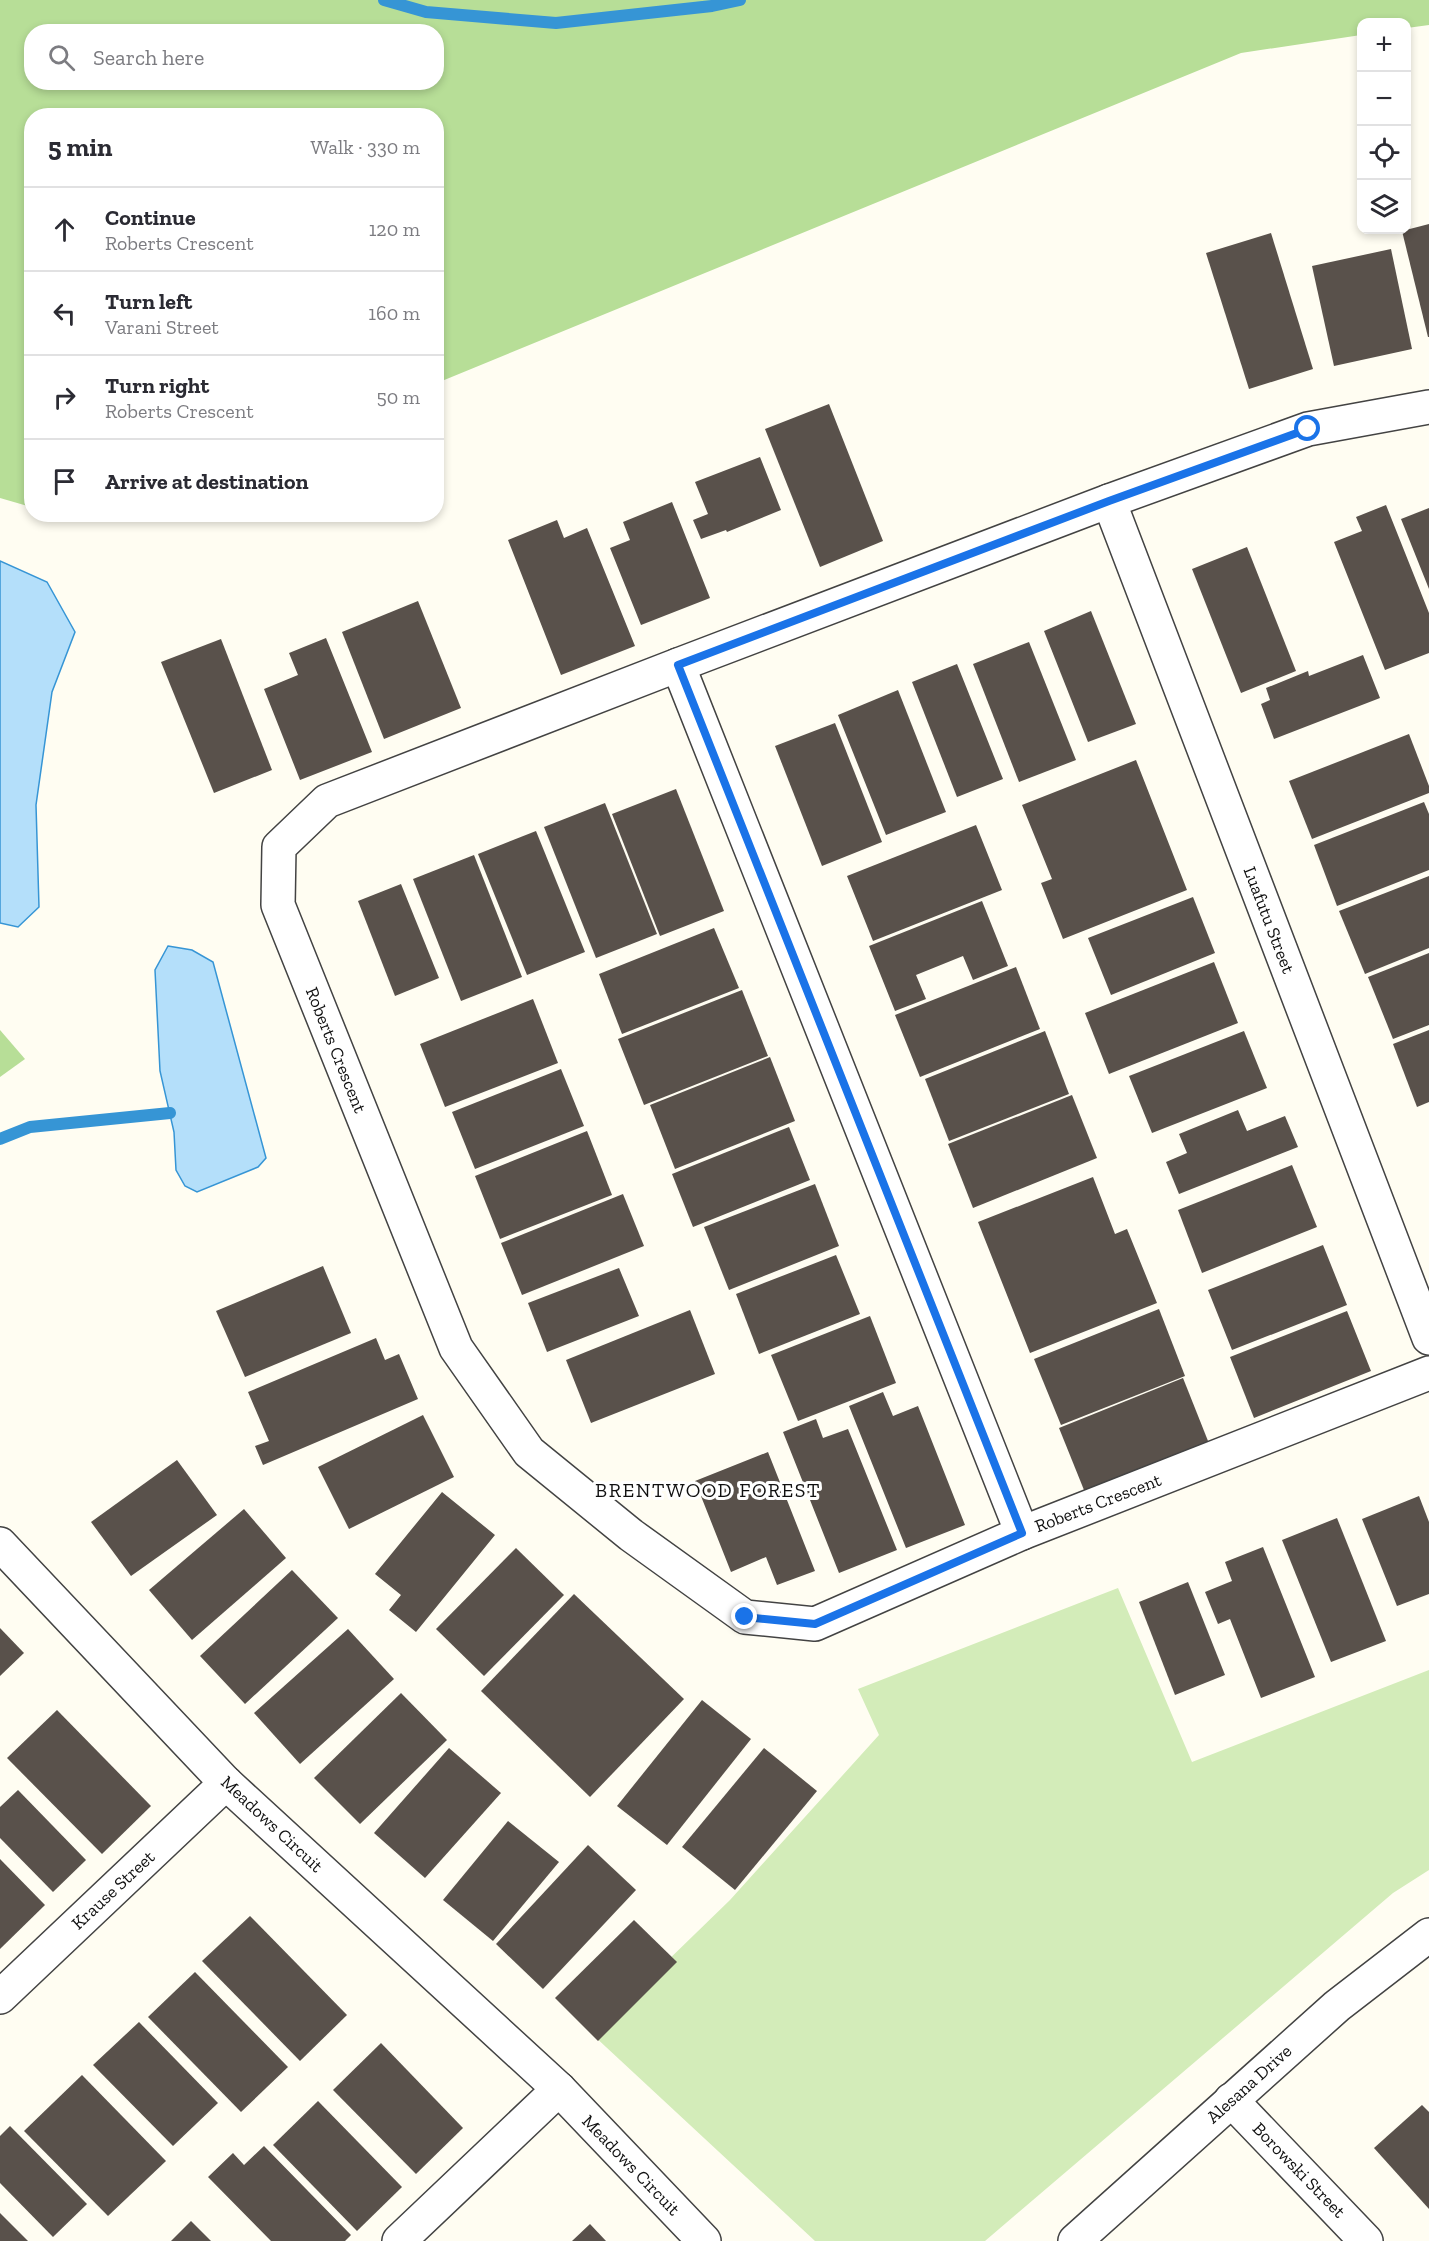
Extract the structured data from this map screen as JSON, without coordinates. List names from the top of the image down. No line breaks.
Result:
{"streets":{"street":["Luafutu Street","Roberts Crescent","Meadows Circuit","Krause Street","Alesana Drive","Borowski Street"]},"crossings":[["Luafutu Street","Roberts Crescent"],["Meadows Circuit","Krause Street"],["Alesana Drive","Borowski Street"]],"districts":["BRENTWOOD FOREST"],"page":{"map_buttons":["+","−"],"search":"Search here","heading":["5 min","Walk · 330 m"],"list":[["Continue","Roberts Crescent","120 m"],["Turn left","Varani Street","160 m"],["Turn right","Roberts Crescent","50 m"],"Arrive at destination"]}}
